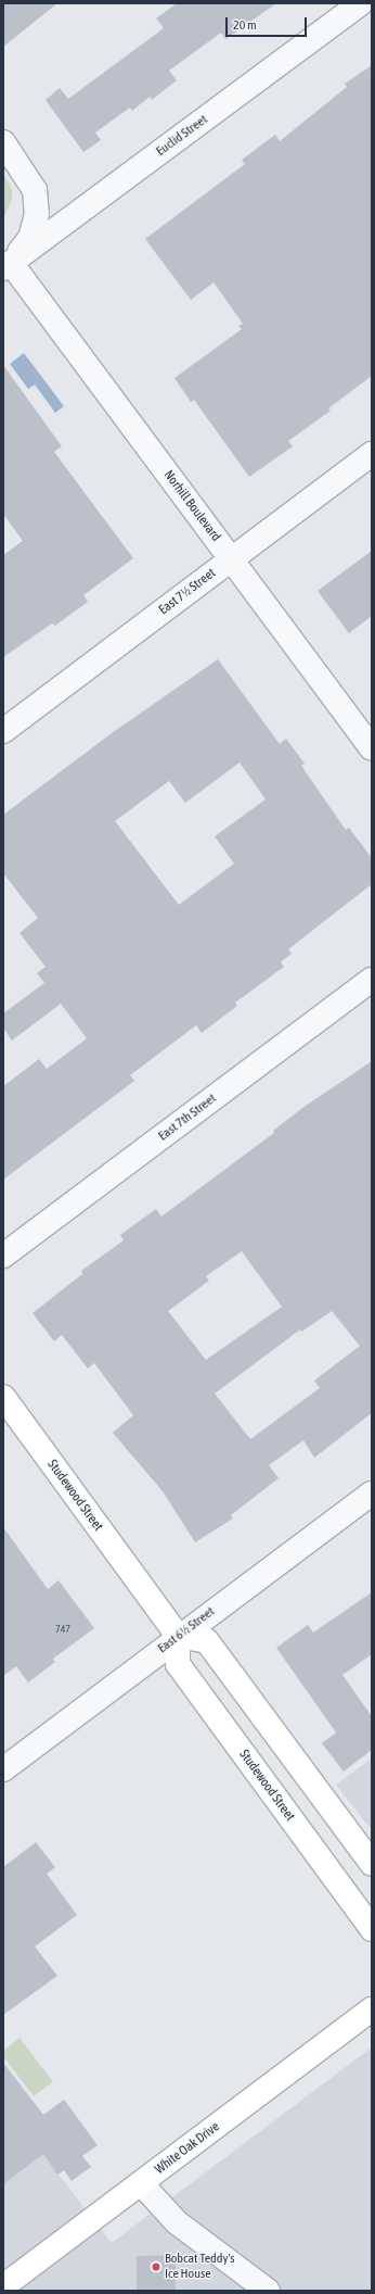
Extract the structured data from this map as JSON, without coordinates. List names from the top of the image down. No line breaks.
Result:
{"streets":{"main road":["Studewood Street","White Oak Drive"],"street":["Euclid Street","Norhill Boulevard","East 7½ Street","East 7th Street","East 6½ Street"]},"crossings":[["Euclid Street","Norhill Boulevard"],["Norhill Boulevard","East 7½ Street"],["Studewood Street","East 6½ Street"]],"places":["Bobcat Teddy's Ice House"],"house_numbers":["747"],"scale_bar":"20 m"}
